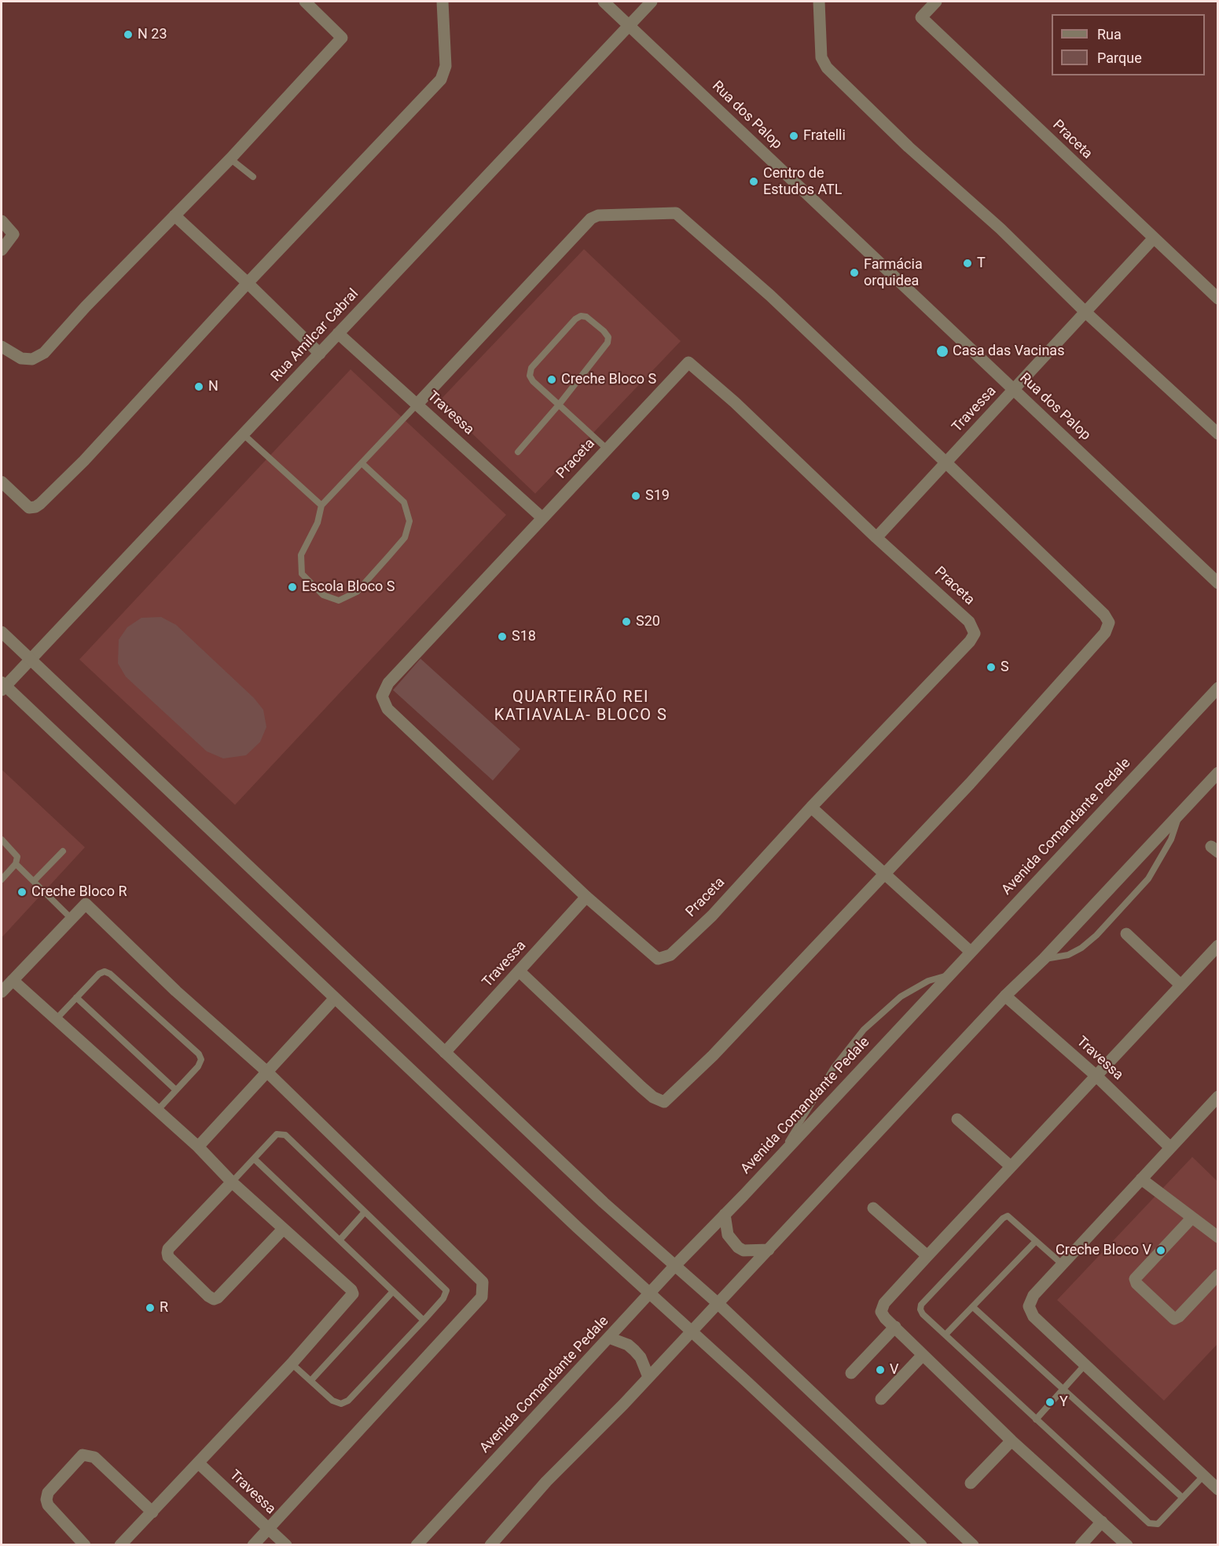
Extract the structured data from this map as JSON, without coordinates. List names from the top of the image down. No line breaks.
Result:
{"streets":{"street":["Rua dos Palop","Praceta","Rua Amilcar Cabral","Travessa","Avenida Comandante Pedale"]},"crossings":[["Rua dos Palop","Rua Amilcar Cabral"],["Rua dos Palop","Travessa"],["Praceta","Travessa"],["Rua Amilcar Cabral","Travessa"]],"districts":["QUARTEIRÃO REI KATIAVALA- BLOCO S"],"places":["N 23","Fratelli","Centro de Estudos ATL","T","Farmácia orquidea","Casa das Vacinas","Creche Bloco S","N","S19","Escola Bloco S","S20","S18","S","Creche Bloco R","Creche Bloco V","R","V","Y"],"legend":["Rua","Parque"]}
